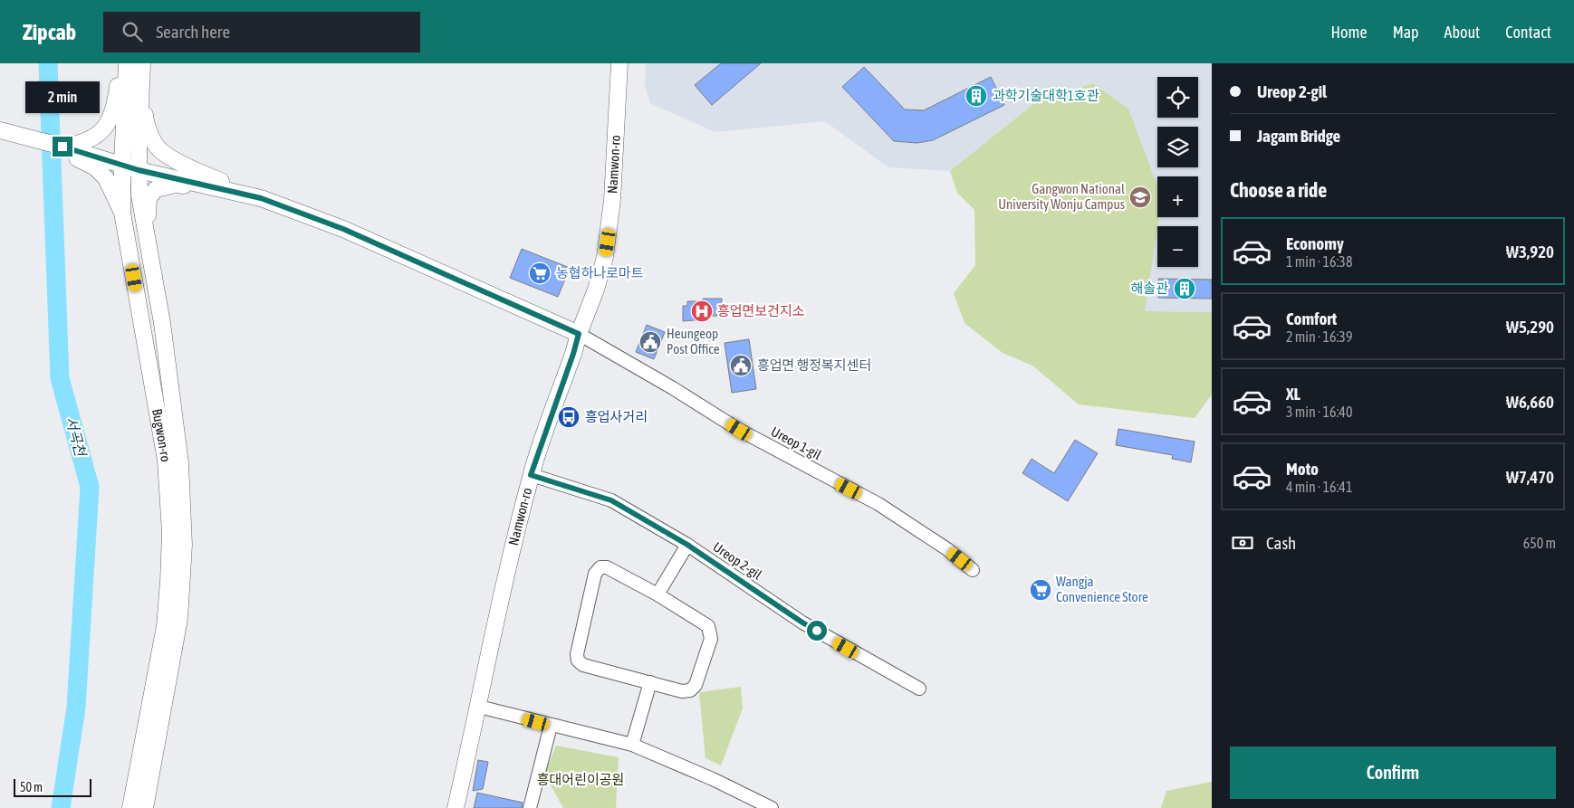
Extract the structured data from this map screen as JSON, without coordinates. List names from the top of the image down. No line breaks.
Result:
{"streets":{"street":["Namwon-ro","Bugwon-ro","Ureop 1-gil","Ureop 2-gil"]},"crossings":[["Namwon-ro","Ureop 1-gil"],["Namwon-ro","Ureop 2-gil"]],"water":["서곡천"],"parks":["흥대어린이공원"],"places":{"building":["과학기술대학1호관","해솔관"],"school or university":["Gangwon National University Wonju Campus"],"supermarket":["농협하나로마트","Wangja Convenience Store"],"hospital":["흥업면보건지소"],"public building":["Heungeop Post Office","흥업면 행정복지센터"],"bus stop":["흥업사거리"]},"scale_bar":"50 m","page":{"header":"Zipcab","search":"Search here","nav":["Home","Map","About","Contact"],"banner":["Ureop 2-gil","Jagam Bridge"],"map_buttons":["+","−"],"bubble":"2 min","heading":"Choose a ride","list":[{"name":"Economy","note":"1 min · 16:38","value":"₩3,920"},{"name":"Comfort","note":"2 min · 16:39","value":"₩5,290"},{"name":"XL","note":"3 min · 16:40","value":"₩6,660"},{"name":"Moto","note":"4 min · 16:41","value":"₩7,470"}],"pay":["Cash","650 m"],"buttons":"Confirm","scale":"50 m"}}
